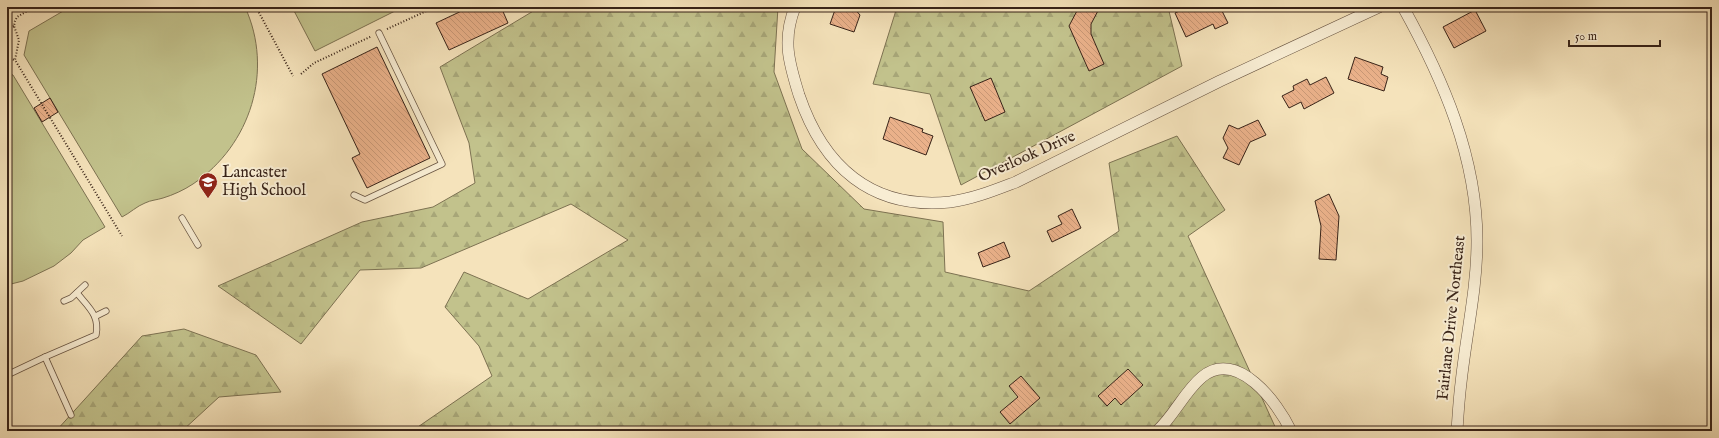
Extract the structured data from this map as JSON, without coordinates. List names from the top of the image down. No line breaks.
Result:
{"streets":{"street":["Overlook Drive","Fairlane Drive Northeast"]},"places":{"school or university":["Lancaster High School"]},"scale_bar":"50 m"}
